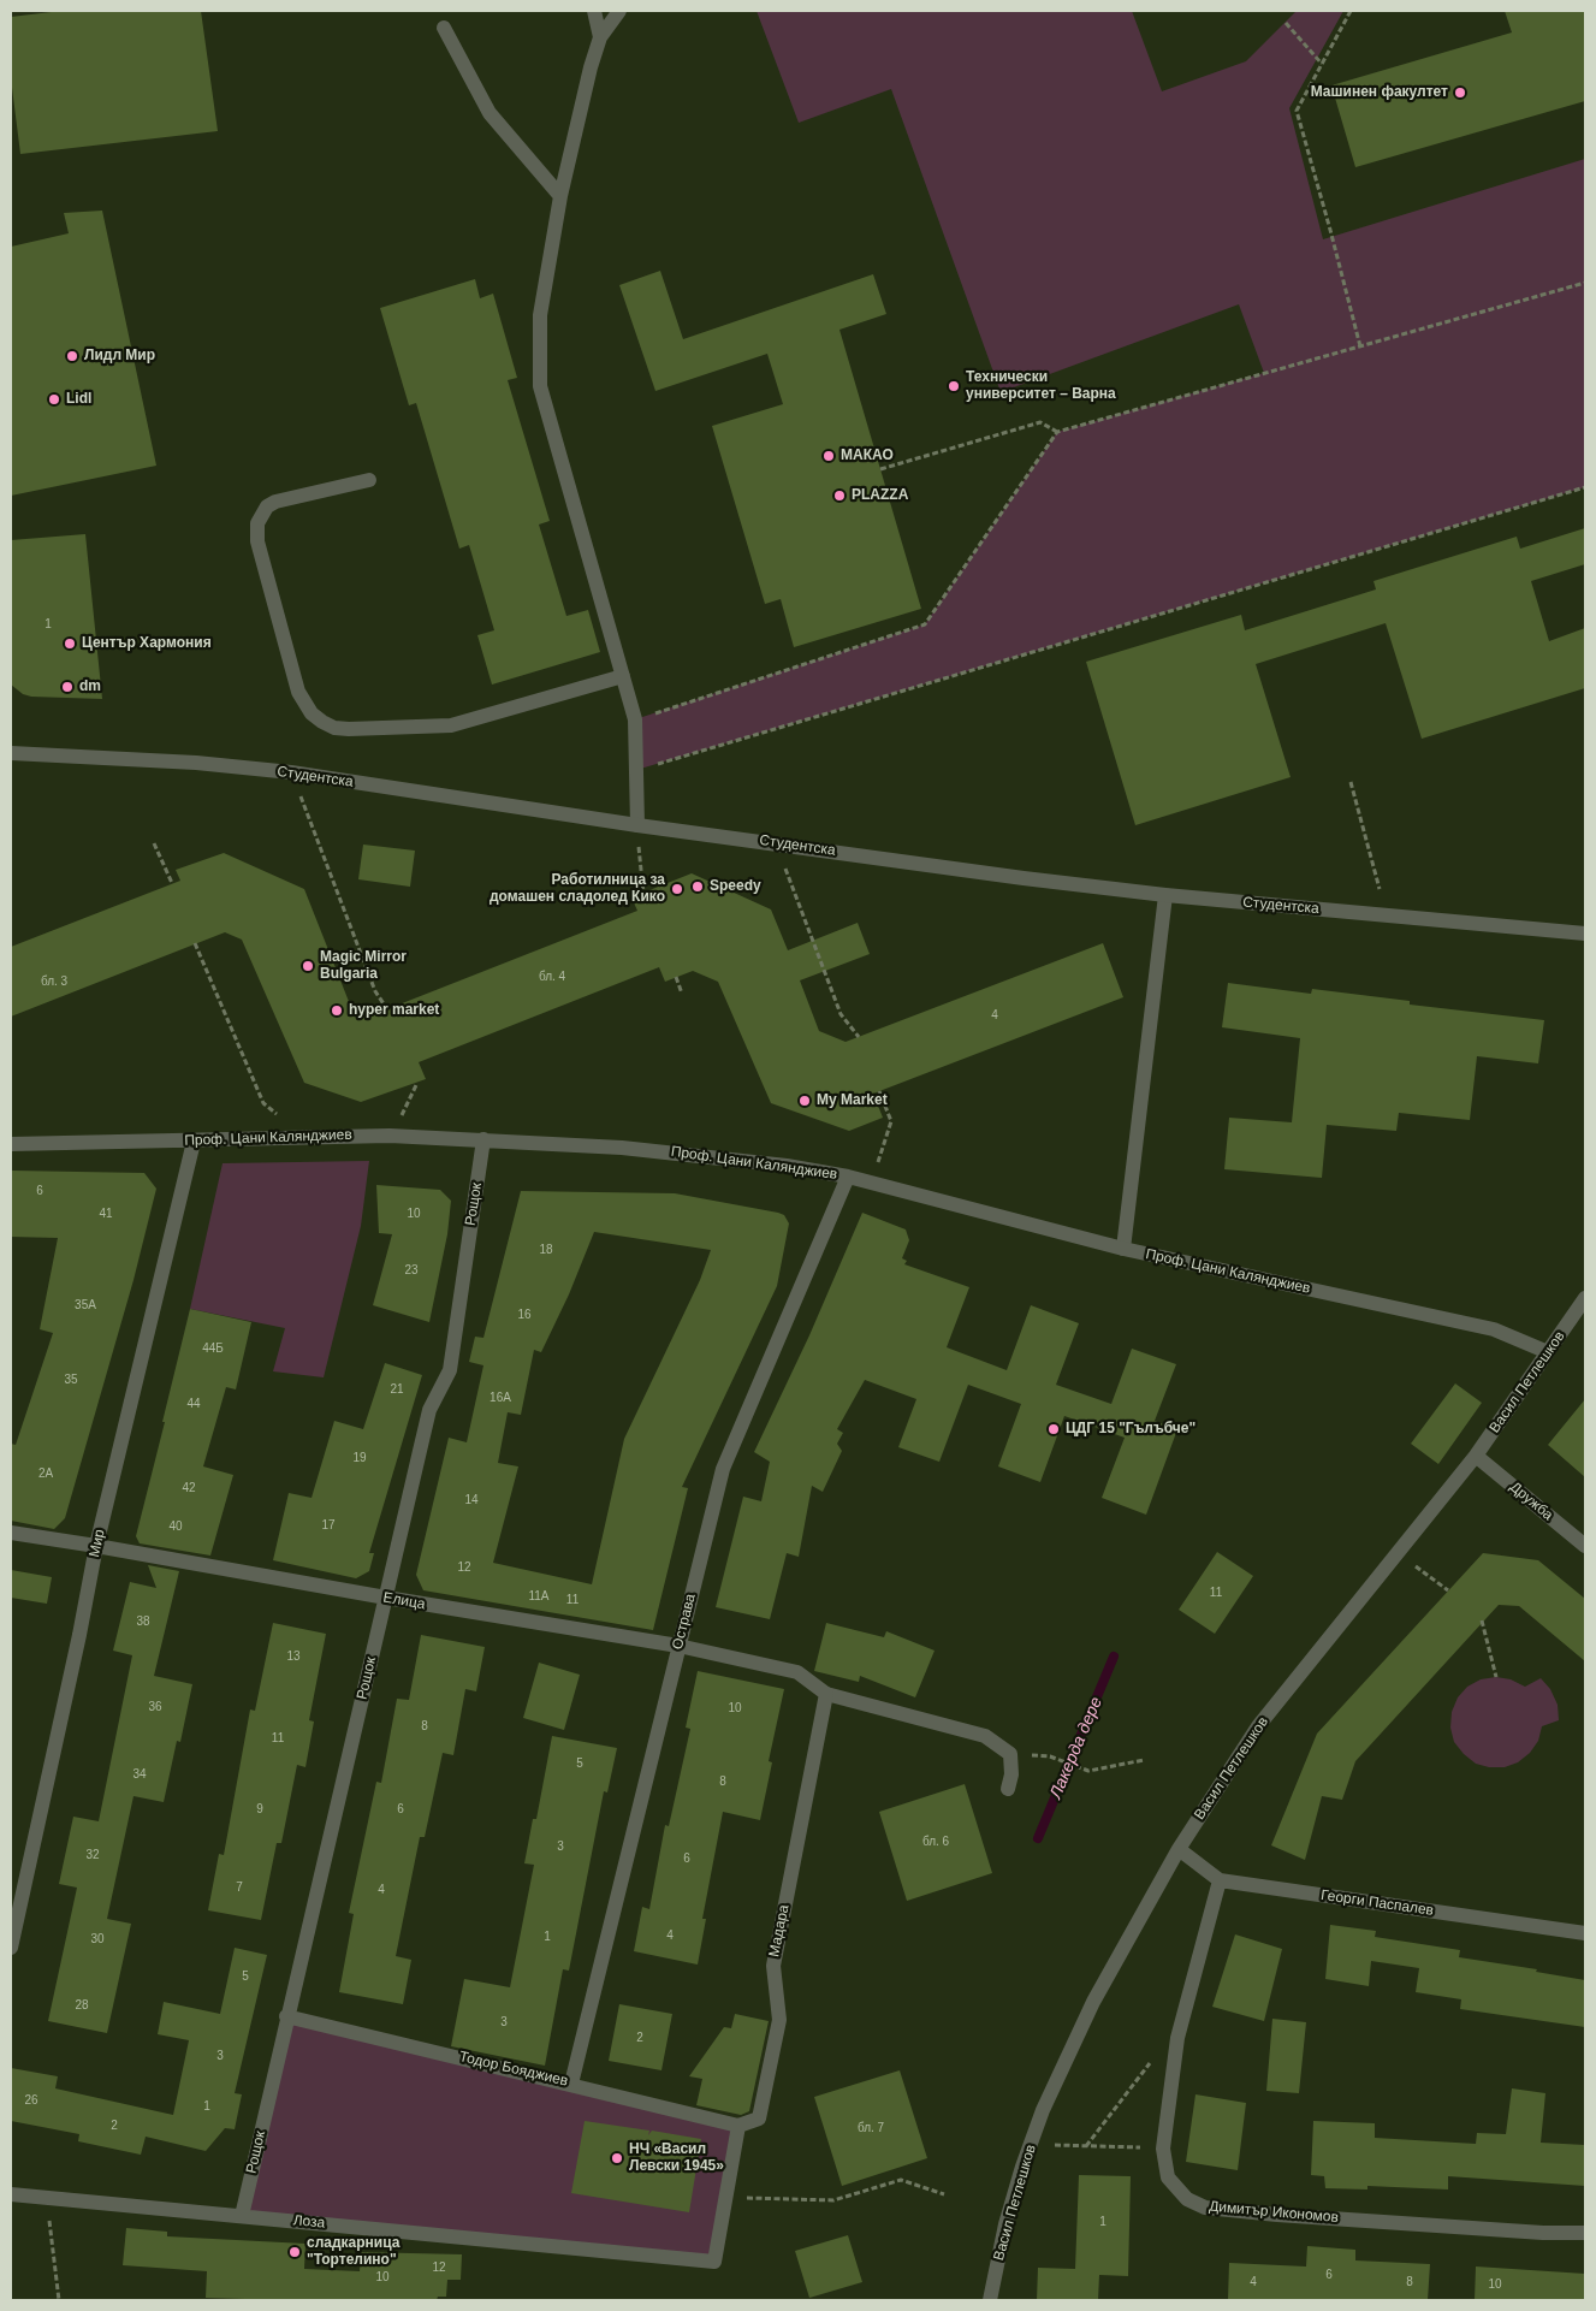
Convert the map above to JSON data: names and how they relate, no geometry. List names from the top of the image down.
{
  "streets": {
    "street": [
      "Студентска",
      "Проф. Цани Калянджиев",
      "Рощок",
      "Васил Петлешков",
      "Дружба",
      "Мир",
      "Елица",
      "Острава",
      "Георги Паспалев",
      "Мадара",
      "Тодор Бояджиев",
      "Димитър Икономов",
      "Лоза"
    ]
  },
  "crossings": [
    ["Проф. Цани Калянджиев", "Рощок"],
    ["Проф. Цани Калянджиев", "Васил Петлешков"],
    ["Проф. Цани Калянджиев", "Мир"],
    ["Проф. Цани Калянджиев", "Острава"],
    ["Рощок", "Елица"],
    ["Рощок", "Тодор Бояджиев"],
    ["Рощок", "Лоза"],
    ["Васил Петлешков", "Дружба"],
    ["Васил Петлешков", "Георги Паспалев"],
    ["Мир", "Елица"],
    ["Елица", "Острава"],
    ["Елица", "Мадара"],
    ["Острава", "Тодор Бояджиев"],
    ["Георги Паспалев", "Димитър Икономов"],
    ["Мадара", "Тодор Бояджиев"]
  ],
  "water": ["Лакерда дере"],
  "places": [
    "Машинен факултет",
    "Лидл Мир",
    "Технически университет – Варна",
    "Lidl",
    "МАКАО",
    "PLAZZA",
    "Център Хармония",
    "dm",
    "Speedy",
    "Работилница за домашен сладолед Кико",
    "Magic Mirror Bulgaria",
    "hyper market",
    "My Market",
    "ЦДГ 15 \"Гълъбче\"",
    "НЧ «Васил Левски 1945»",
    "сладкарница \"Тортелино\""
  ],
  "house_numbers": [
    "1",
    "бл. 4",
    "бл. 3",
    "4",
    "6",
    "41",
    "10",
    "18",
    "23",
    "35A",
    "16",
    "44Б",
    "35",
    "21",
    "16А",
    "44",
    "19",
    "2А",
    "42",
    "14",
    "17",
    "40",
    "12",
    "11",
    "11А",
    "11",
    "38",
    "13",
    "36",
    "10",
    "8",
    "11",
    "5",
    "34",
    "8",
    "9",
    "6",
    "бл. 6",
    "3",
    "32",
    "6",
    "7",
    "4",
    "4",
    "1",
    "30",
    "5",
    "28",
    "3",
    "2",
    "3",
    "26",
    "1",
    "2",
    "бл. 7",
    "1",
    "12",
    "6",
    "10",
    "4",
    "8",
    "10"
  ]
}
